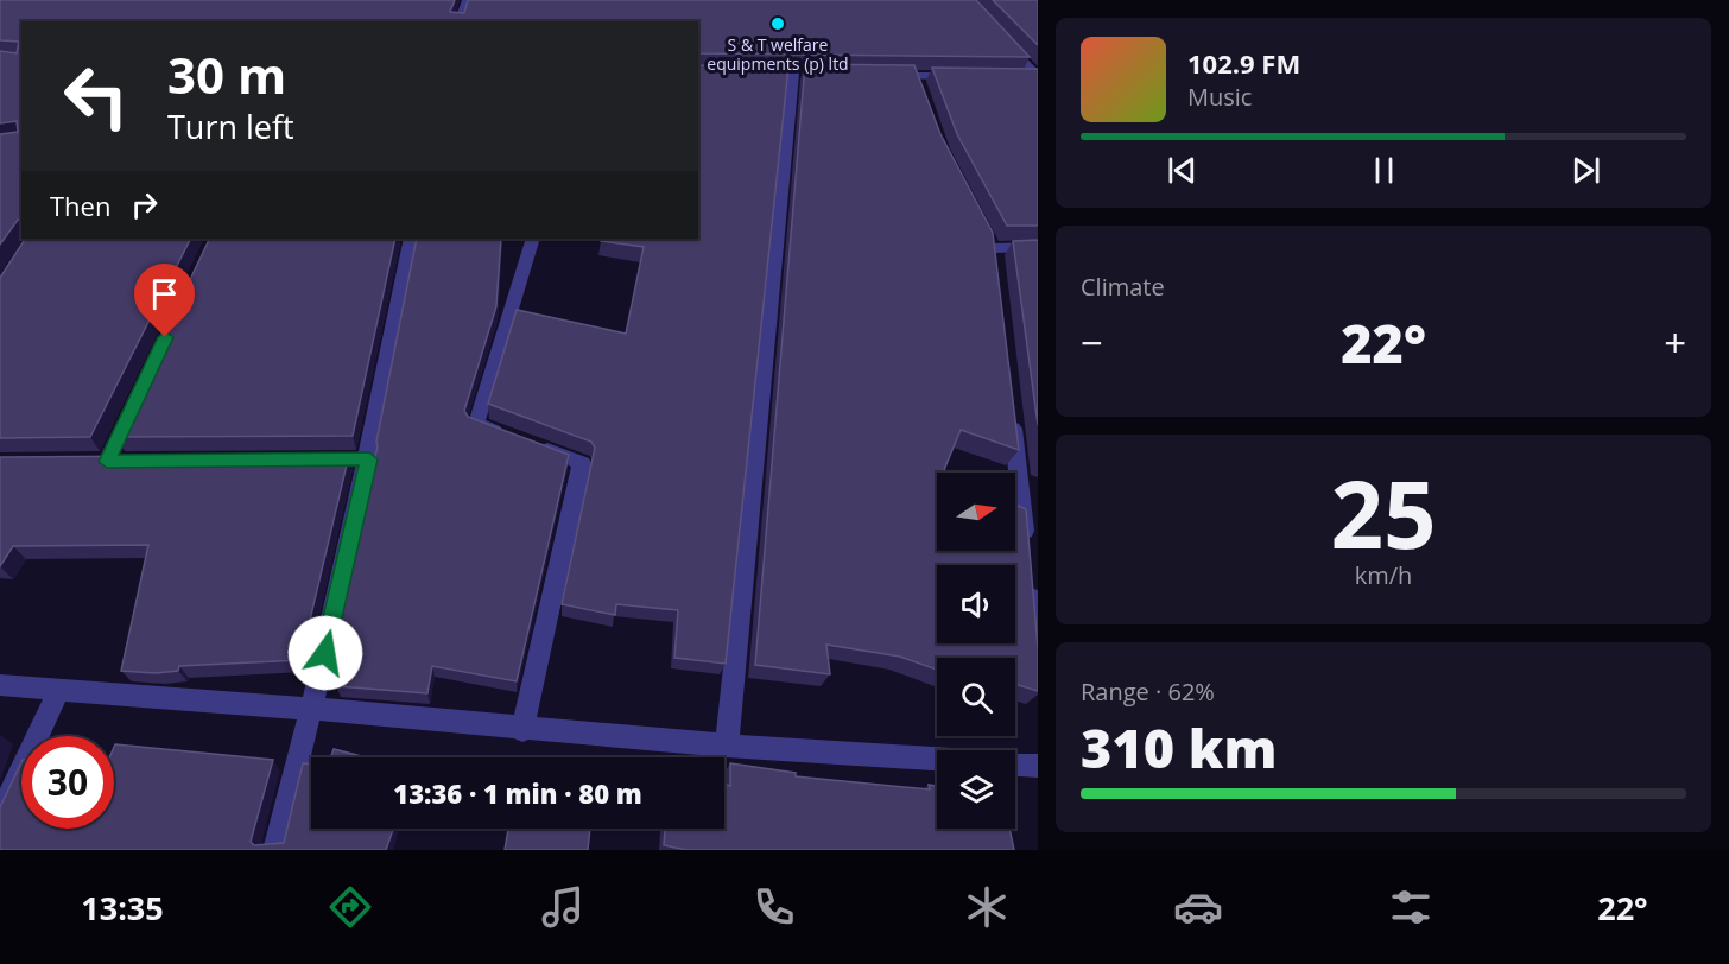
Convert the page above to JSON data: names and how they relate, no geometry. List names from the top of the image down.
{
  "places": ["S & T welfare equipments (p) ltd"],
  "north": "right",
  "page": {
    "turn": ["30 m", "Turn left"],
    "song": ["102.9 FM", "Music"],
    "then": "Then",
    "tile": [
      "Climate",
      ["25", "km/h"],
      ["Range · 62%", "310 km"]
    ],
    "heat": ["−", "22°", "+"],
    "limit": "30",
    "trip": "13:36 · 1 min · 80 m",
    "tabs": ["13:35", "22°"]
  }
}
